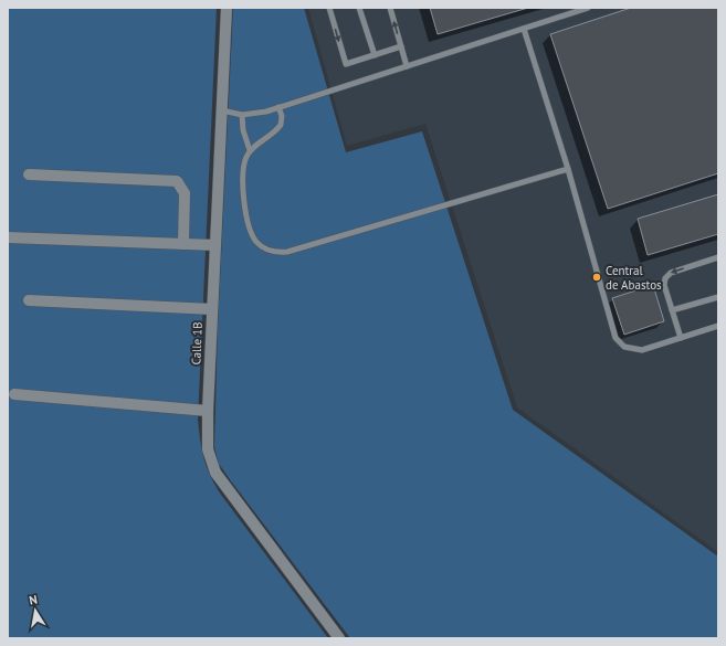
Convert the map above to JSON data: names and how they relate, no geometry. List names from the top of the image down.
{
  "streets": {
    "street": ["Calle 1B"]
  },
  "places": ["Central de Abastos"],
  "north": "top"
}
